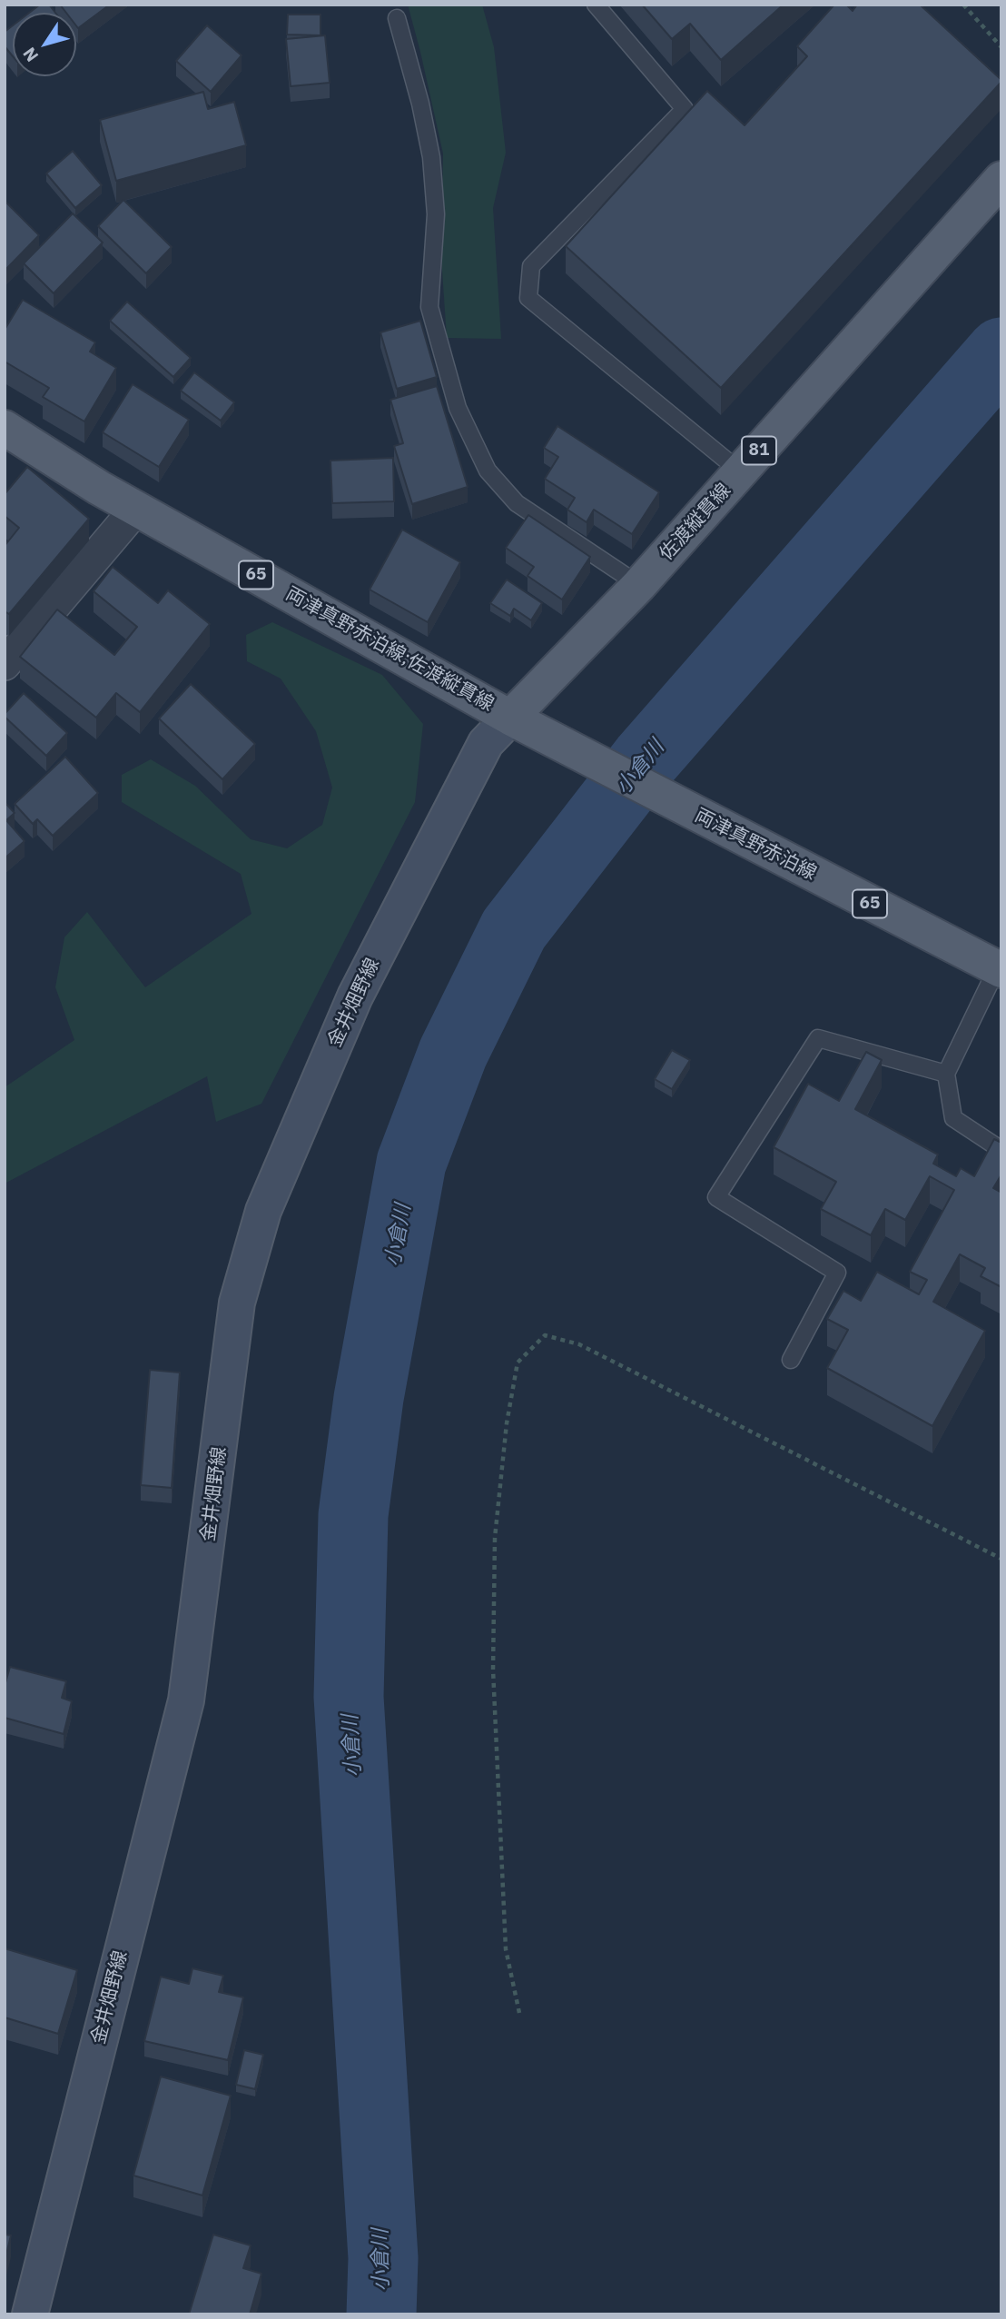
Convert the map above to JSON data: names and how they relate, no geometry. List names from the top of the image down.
{
  "streets": {
    "main road": [
      "81",
      "佐渡縦貫線",
      "65",
      "両津真野赤泊線;佐渡縦貫線",
      "両津真野赤泊線",
      "金井畑野線"
    ]
  },
  "crossings": [
    ["佐渡縦貫線", "両津真野赤泊線;佐渡縦貫線"],
    ["佐渡縦貫線", "両津真野赤泊線"],
    ["佐渡縦貫線", "金井畑野線"],
    ["両津真野赤泊線;佐渡縦貫線", "両津真野赤泊線"],
    ["両津真野赤泊線;佐渡縦貫線", "金井畑野線"],
    ["両津真野赤泊線", "金井畑野線"]
  ],
  "water": ["小倉川"],
  "north": "bottom left"
}
